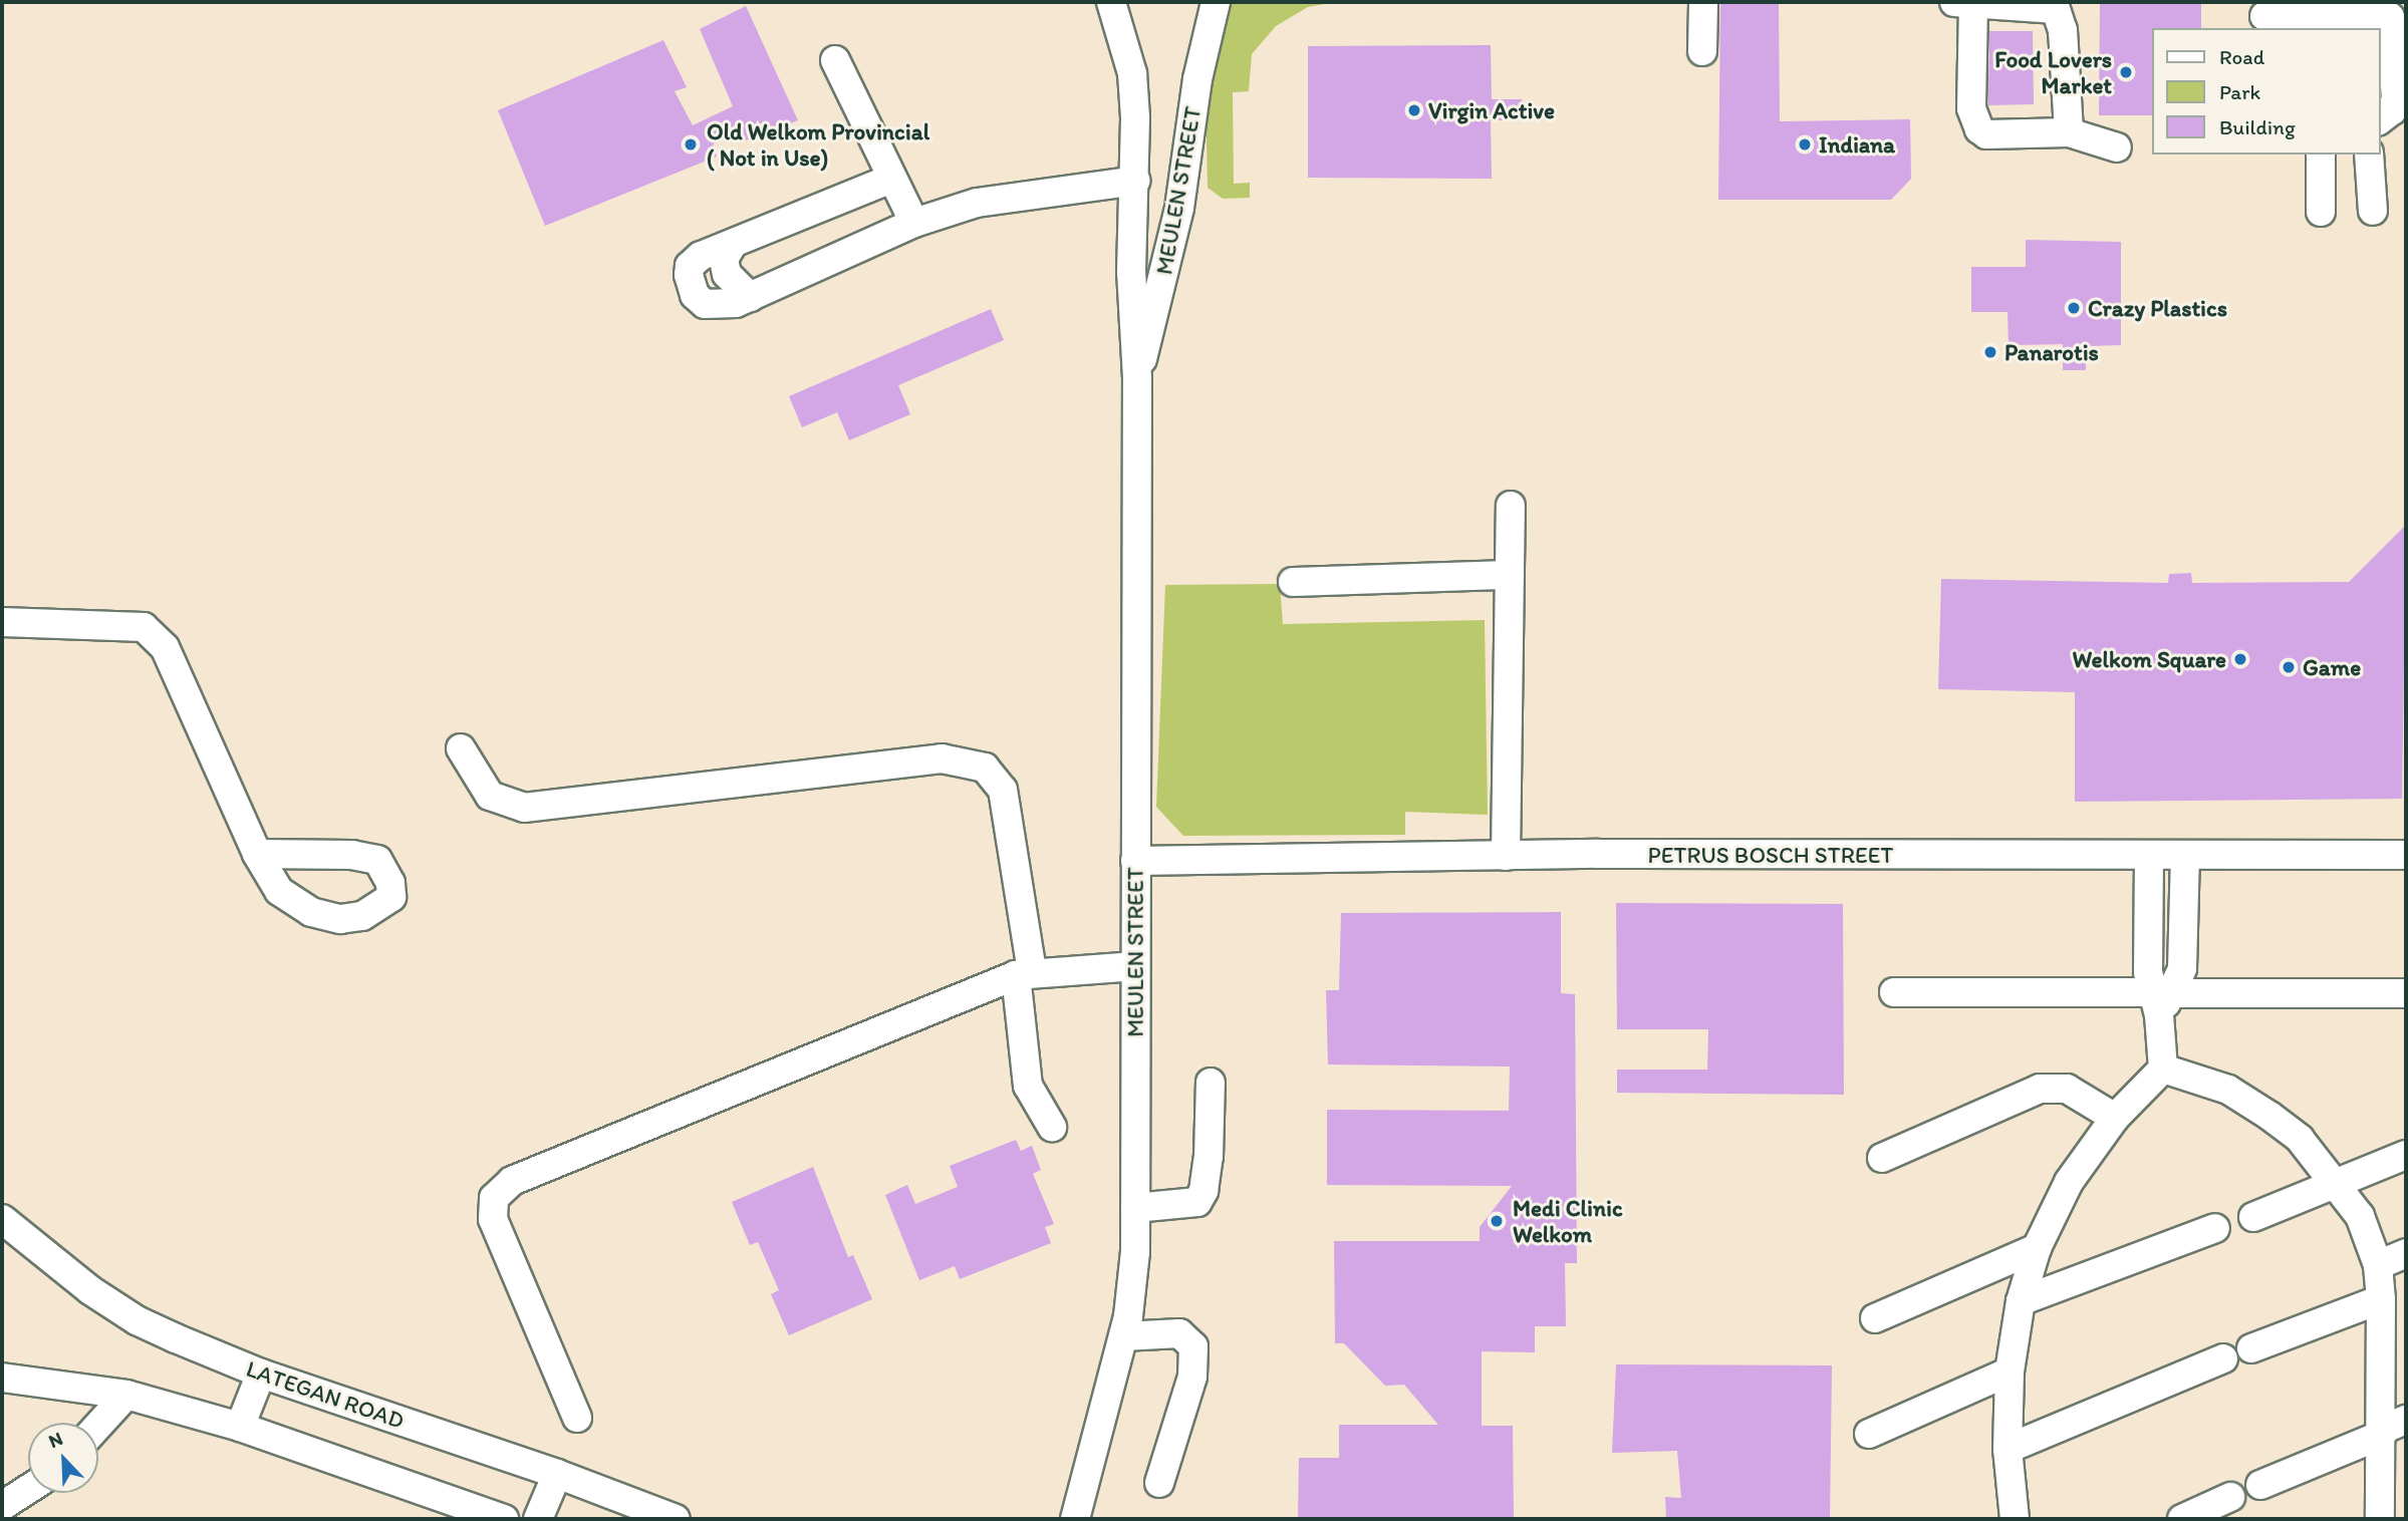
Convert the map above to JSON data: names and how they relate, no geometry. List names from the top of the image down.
{
  "streets": {
    "street": ["MEULEN STREET", "PETRUS BOSCH STREET", "LATEGAN ROAD"]
  },
  "crossings": [
    ["MEULEN STREET", "PETRUS BOSCH STREET"]
  ],
  "places": [
    "Food Lovers Market",
    "Virgin Active",
    "Old Welkom Provincial ( Not in Use)",
    "Indiana",
    "Crazy Plastics",
    "Panarotis",
    "Welkom Square",
    "Game",
    "Medi Clinic Welkom"
  ],
  "legend": ["Road", "Park", "Building"],
  "north": "top left"
}
